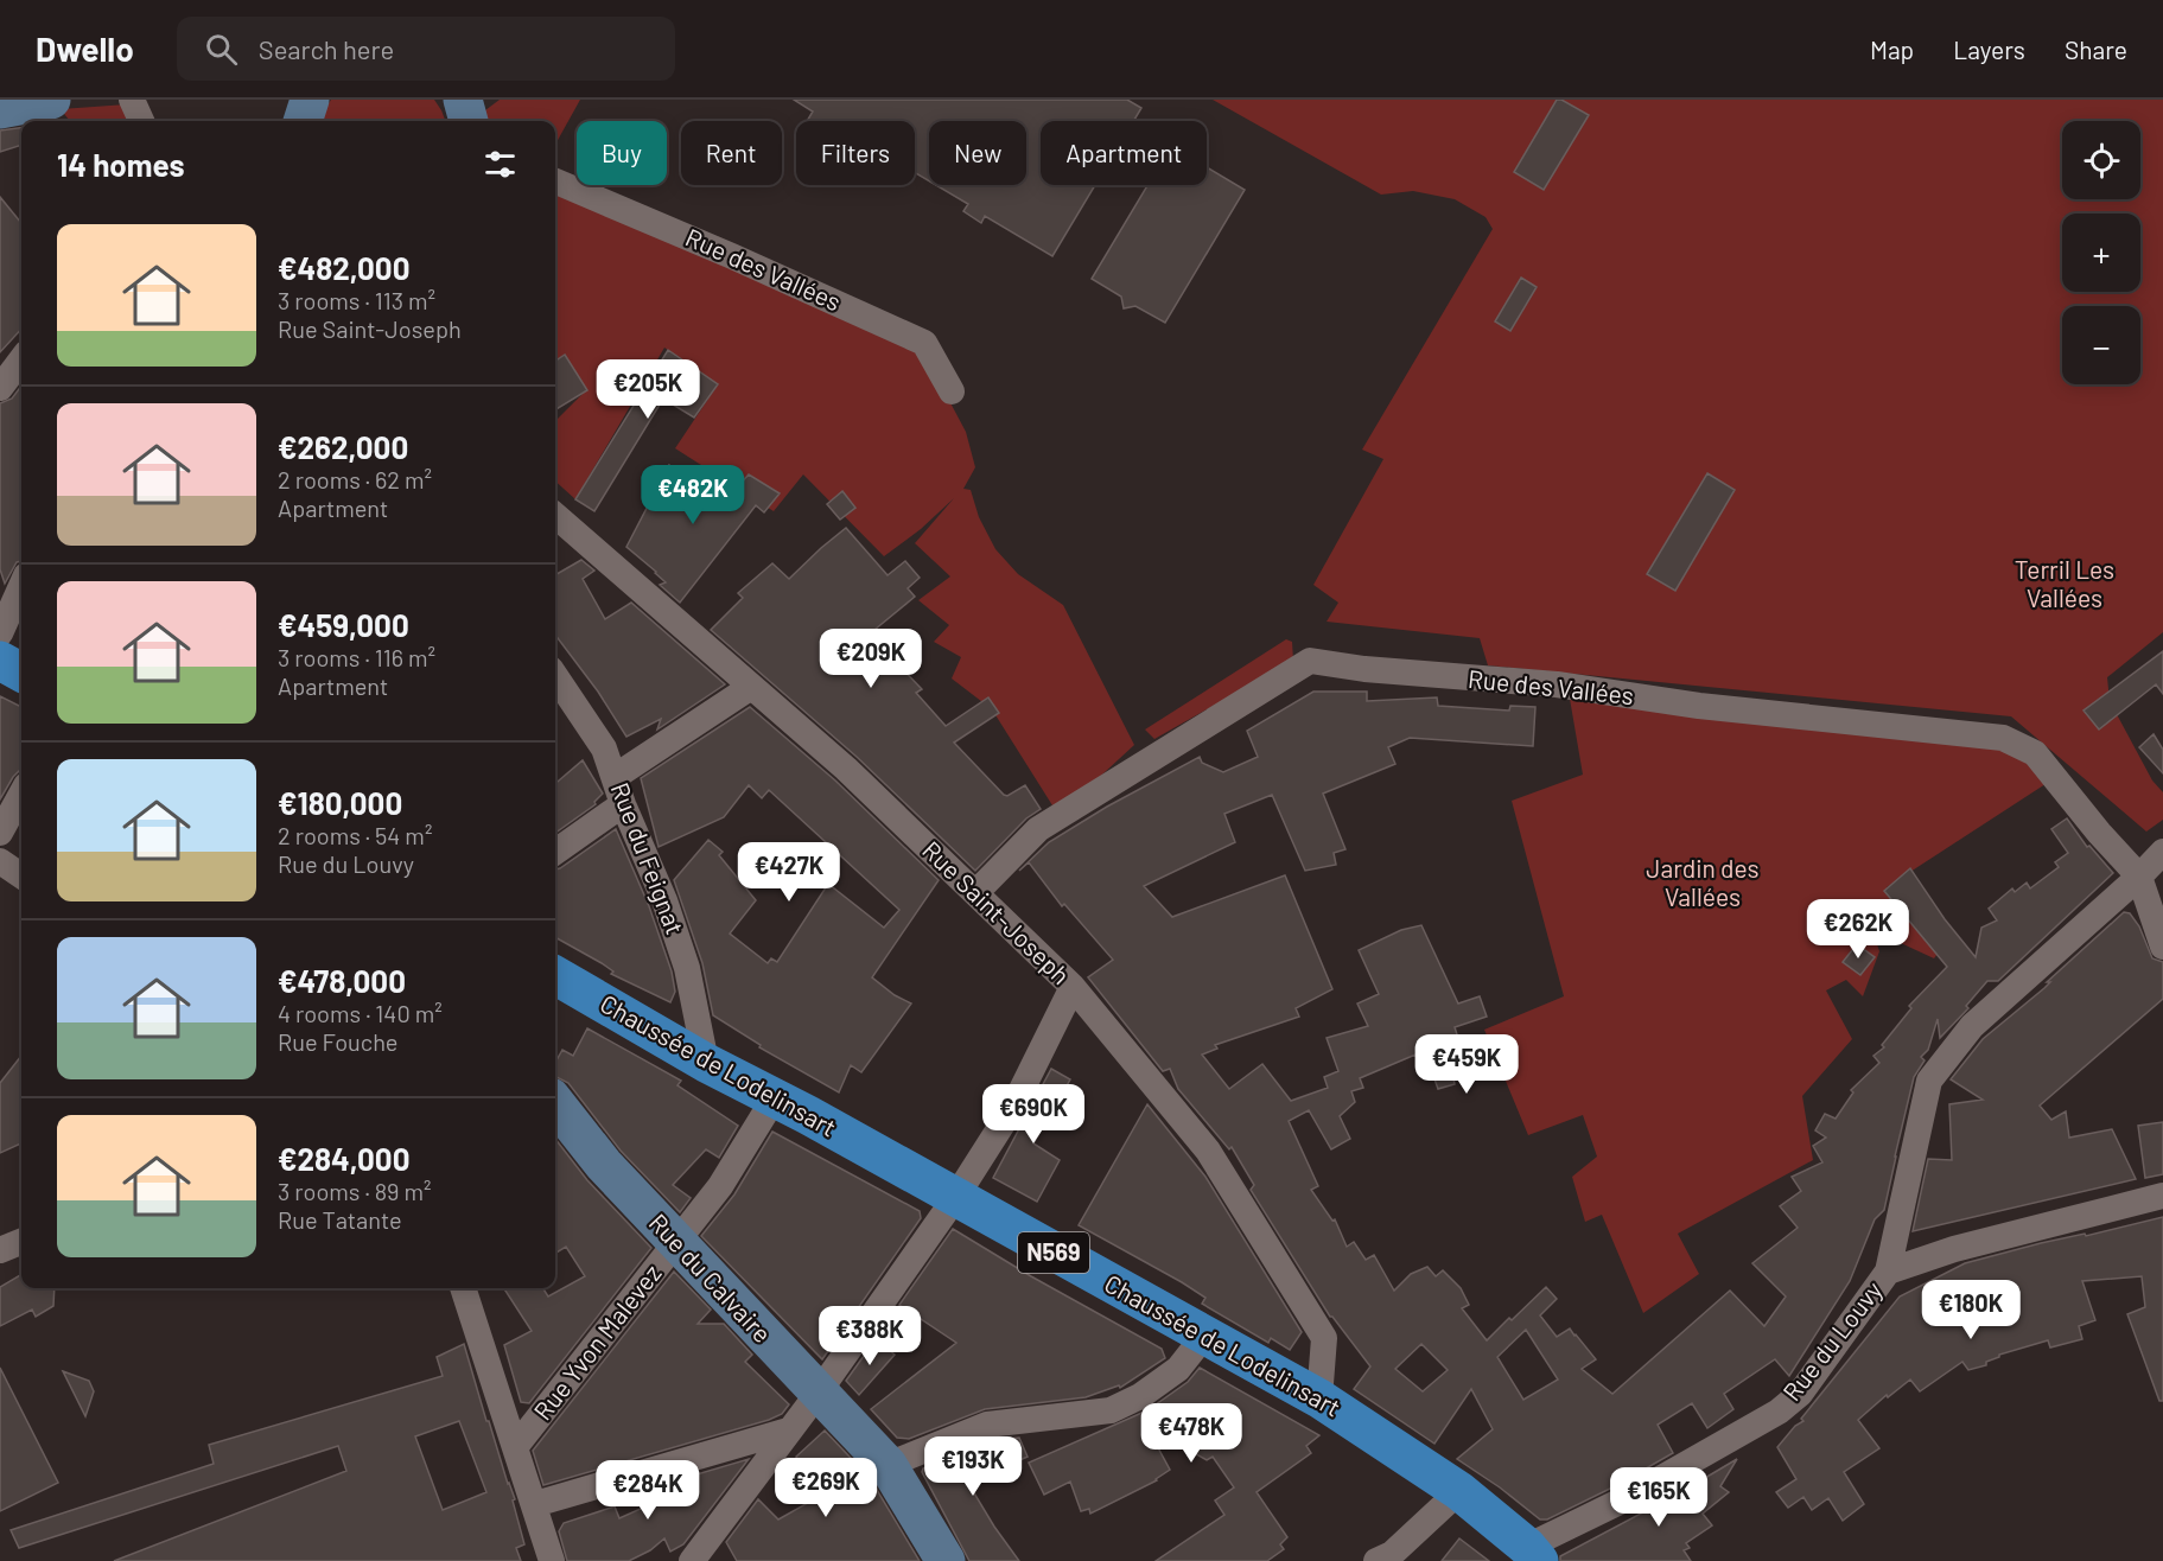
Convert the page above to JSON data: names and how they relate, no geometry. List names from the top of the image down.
{
  "streets": {
    "main road": ["Chaussée de Lodelinsart", "N569", "Rue du Calvaire"],
    "street": [
      "Rue des Vallées",
      "Rue du Feignat",
      "Rue Saint-Joseph",
      "Rue du Louvy",
      "Rue Yvon Malevez"
    ]
  },
  "crossings": [
    ["Rue des Vallées", "Rue Saint-Joseph"],
    ["Rue du Feignat", "Chaussée de Lodelinsart"],
    ["Rue Saint-Joseph", "Chaussée de Lodelinsart"],
    ["Chaussée de Lodelinsart", "Rue du Louvy"],
    ["Chaussée de Lodelinsart", "Rue Yvon Malevez"],
    ["Rue du Calvaire", "Rue Yvon Malevez"]
  ],
  "parks": ["Terril Les Vallées", "Jardin des Vallées"],
  "page": {
    "header": "Dwello",
    "search": "Search here",
    "nav": ["Map", "Layers", "Share"],
    "map_buttons": ["+", "−"],
    "chip": [
      "Buy",
      "Rent",
      "Filters",
      "New",
      "Apartment"
    ],
    "heading": "14 homes",
    "list": [
      {
        "name": "€482,000",
        "note": "3 rooms · 113 m² · Rue Saint-Joseph"
      },
      {
        "name": "€262,000",
        "note": "2 rooms · 62 m² · Apartment"
      },
      {
        "name": "€459,000",
        "note": "3 rooms · 116 m² · Apartment"
      },
      {
        "name": "€180,000",
        "note": "2 rooms · 54 m² · Rue du Louvy"
      },
      {
        "name": "€478,000",
        "note": "4 rooms · 140 m² · Rue Fouche"
      },
      {
        "name": "€284,000",
        "note": "3 rooms · 89 m² · Rue Tatante"
      }
    ],
    "price": [
      "€205K",
      "€482K",
      "€209K",
      "€427K",
      "€262K",
      "€459K",
      "€690K",
      "€180K",
      "€388K",
      "€478K",
      "€193K",
      "€269K",
      "€284K",
      "€165K"
    ]
  }
}
